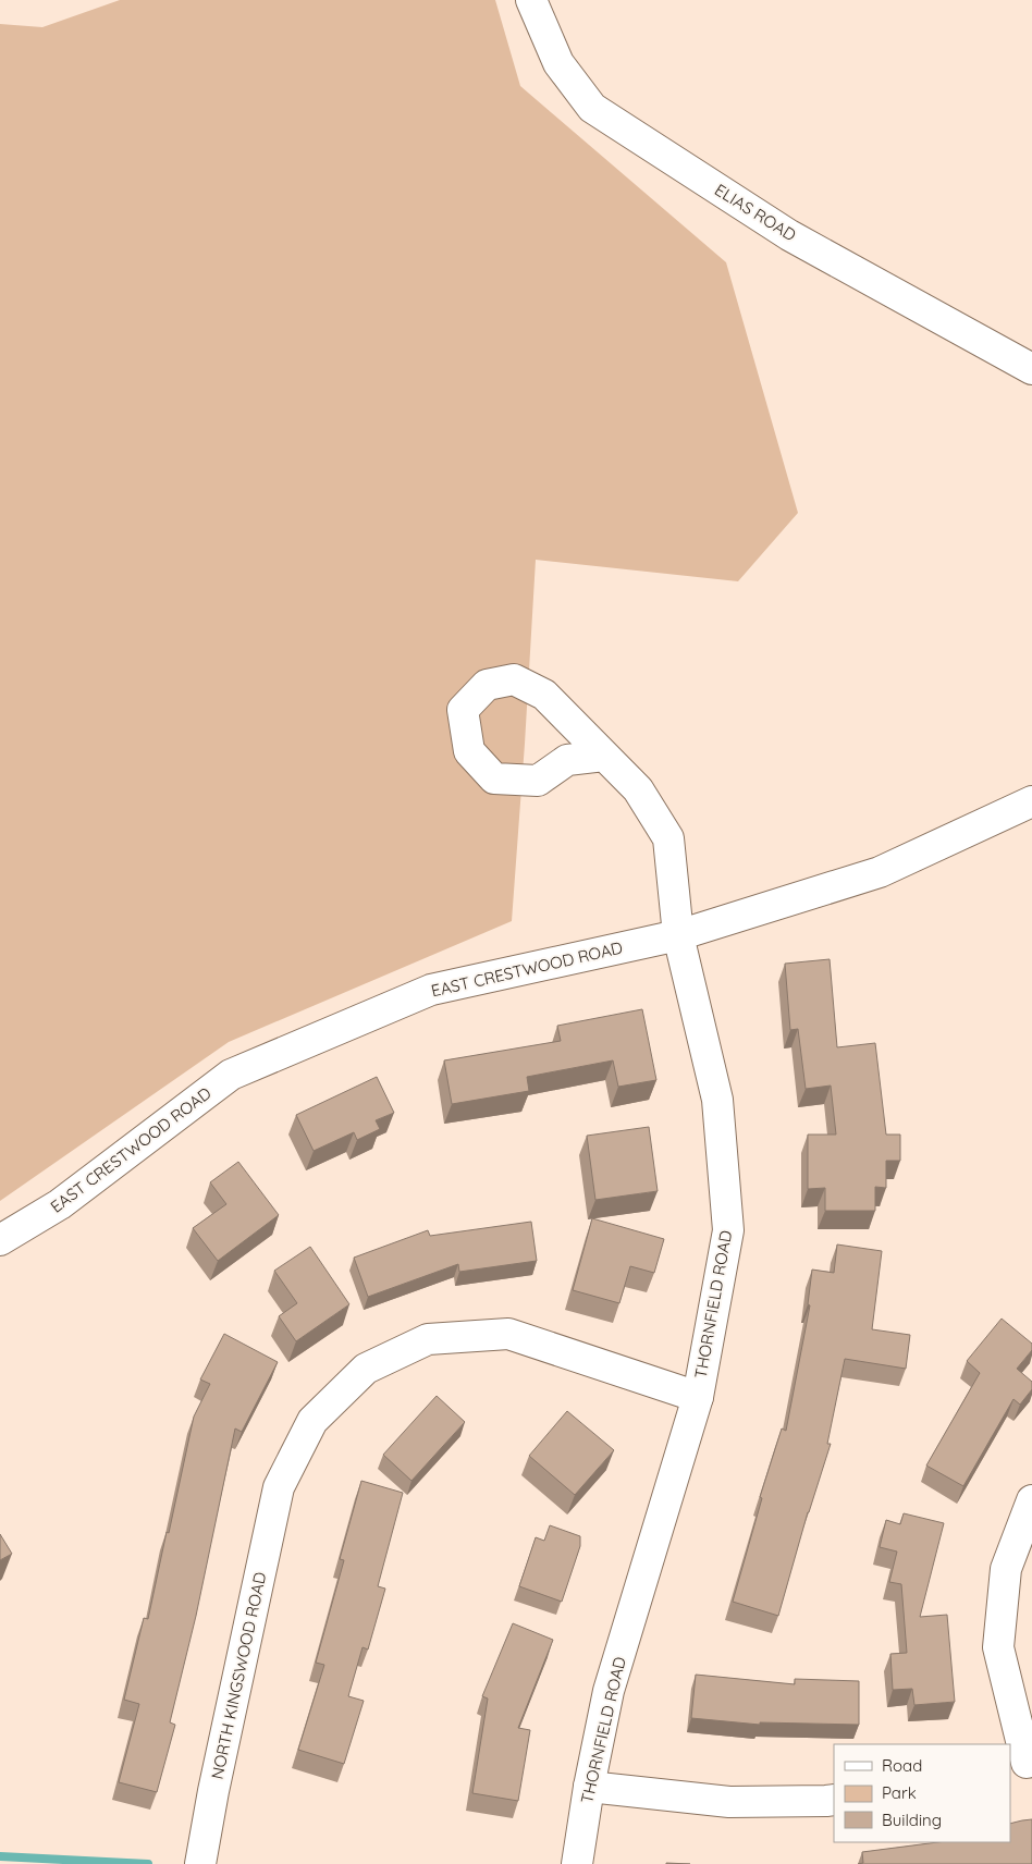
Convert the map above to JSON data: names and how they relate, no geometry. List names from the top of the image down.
{
  "streets": {
    "street": [
      "ELIAS ROAD",
      "EAST CRESTWOOD ROAD",
      "THORNFIELD ROAD",
      "NORTH KINGSWOOD ROAD"
    ]
  },
  "crossings": [
    ["EAST CRESTWOOD ROAD", "THORNFIELD ROAD"],
    ["THORNFIELD ROAD", "NORTH KINGSWOOD ROAD"]
  ],
  "legend": ["Road", "Park", "Building"]
}
